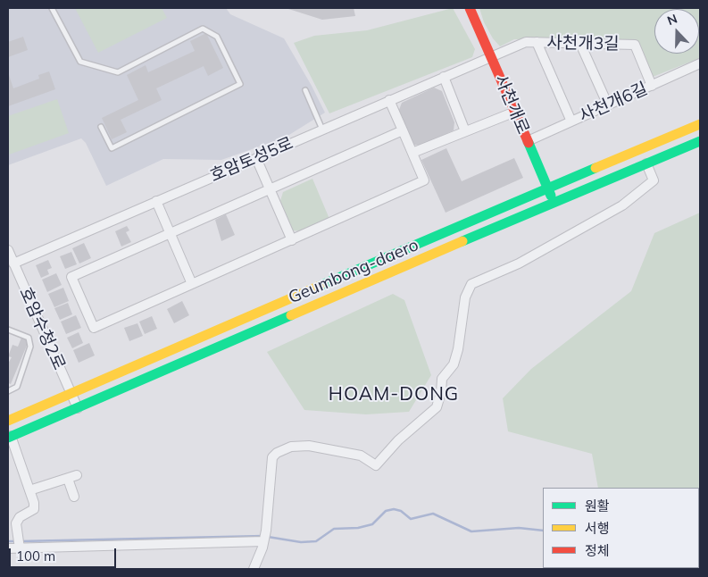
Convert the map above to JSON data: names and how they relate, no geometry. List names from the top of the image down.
{
  "streets": {
    "street": [
      "사천개3길",
      "사천개6길",
      "사천개로",
      "호암토성5로",
      "Geumbong-daero",
      "호암수청2로"
    ]
  },
  "crossings": [
    ["사천개3길", "사천개6길"],
    ["사천개3길", "사천개로"],
    ["사천개3길", "호암토성5로"],
    ["사천개6길", "사천개로"],
    ["사천개로", "호암토성5로"],
    ["사천개로", "Geumbong-daero"],
    ["호암토성5로", "호암수청2로"],
    ["Geumbong-daero", "호암수청2로"]
  ],
  "districts": ["HOAM-DONG"],
  "legend": ["원활", "서행", "정체"],
  "scale_bar": "100 m",
  "north": "top"
}
